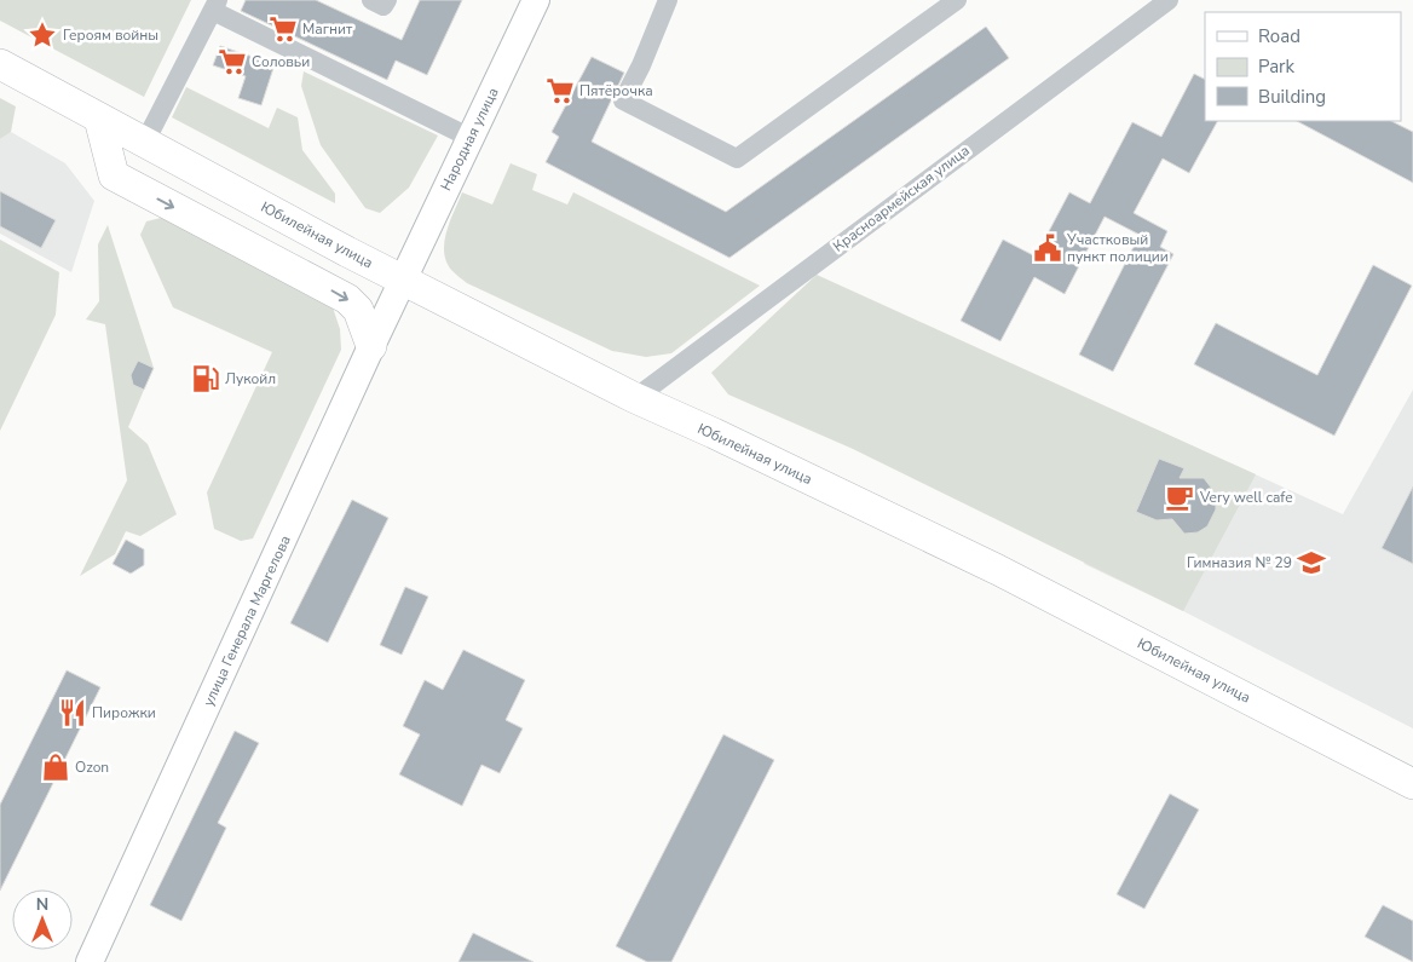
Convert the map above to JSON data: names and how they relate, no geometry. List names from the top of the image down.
{
  "streets": {
    "main road": ["Народная улица", "Юбилейная улица", "улица Генерала Маргелова"],
    "street": ["Красноармейская улица"]
  },
  "crossings": [
    ["Народная улица", "Юбилейная улица"],
    ["Народная улица", "улица Генерала Маргелова"],
    ["Красноармейская улица", "Юбилейная улица"],
    ["Юбилейная улица", "улица Генерала Маргелова"]
  ],
  "places": {
    "supermarket": ["Магнит", "Соловьи", "Пятёрочка"],
    "place": ["Героям войны"],
    "public building": ["Участковый пункт полиции"],
    "fuel station": ["Лукойл"],
    "cafe": ["Very well cafe"],
    "school or university": ["Гимназия № 29"],
    "restaurant": ["Пирожки"],
    "shop": ["Ozon"]
  },
  "legend": ["Road", "Park", "Building"],
  "north": "top"
}
